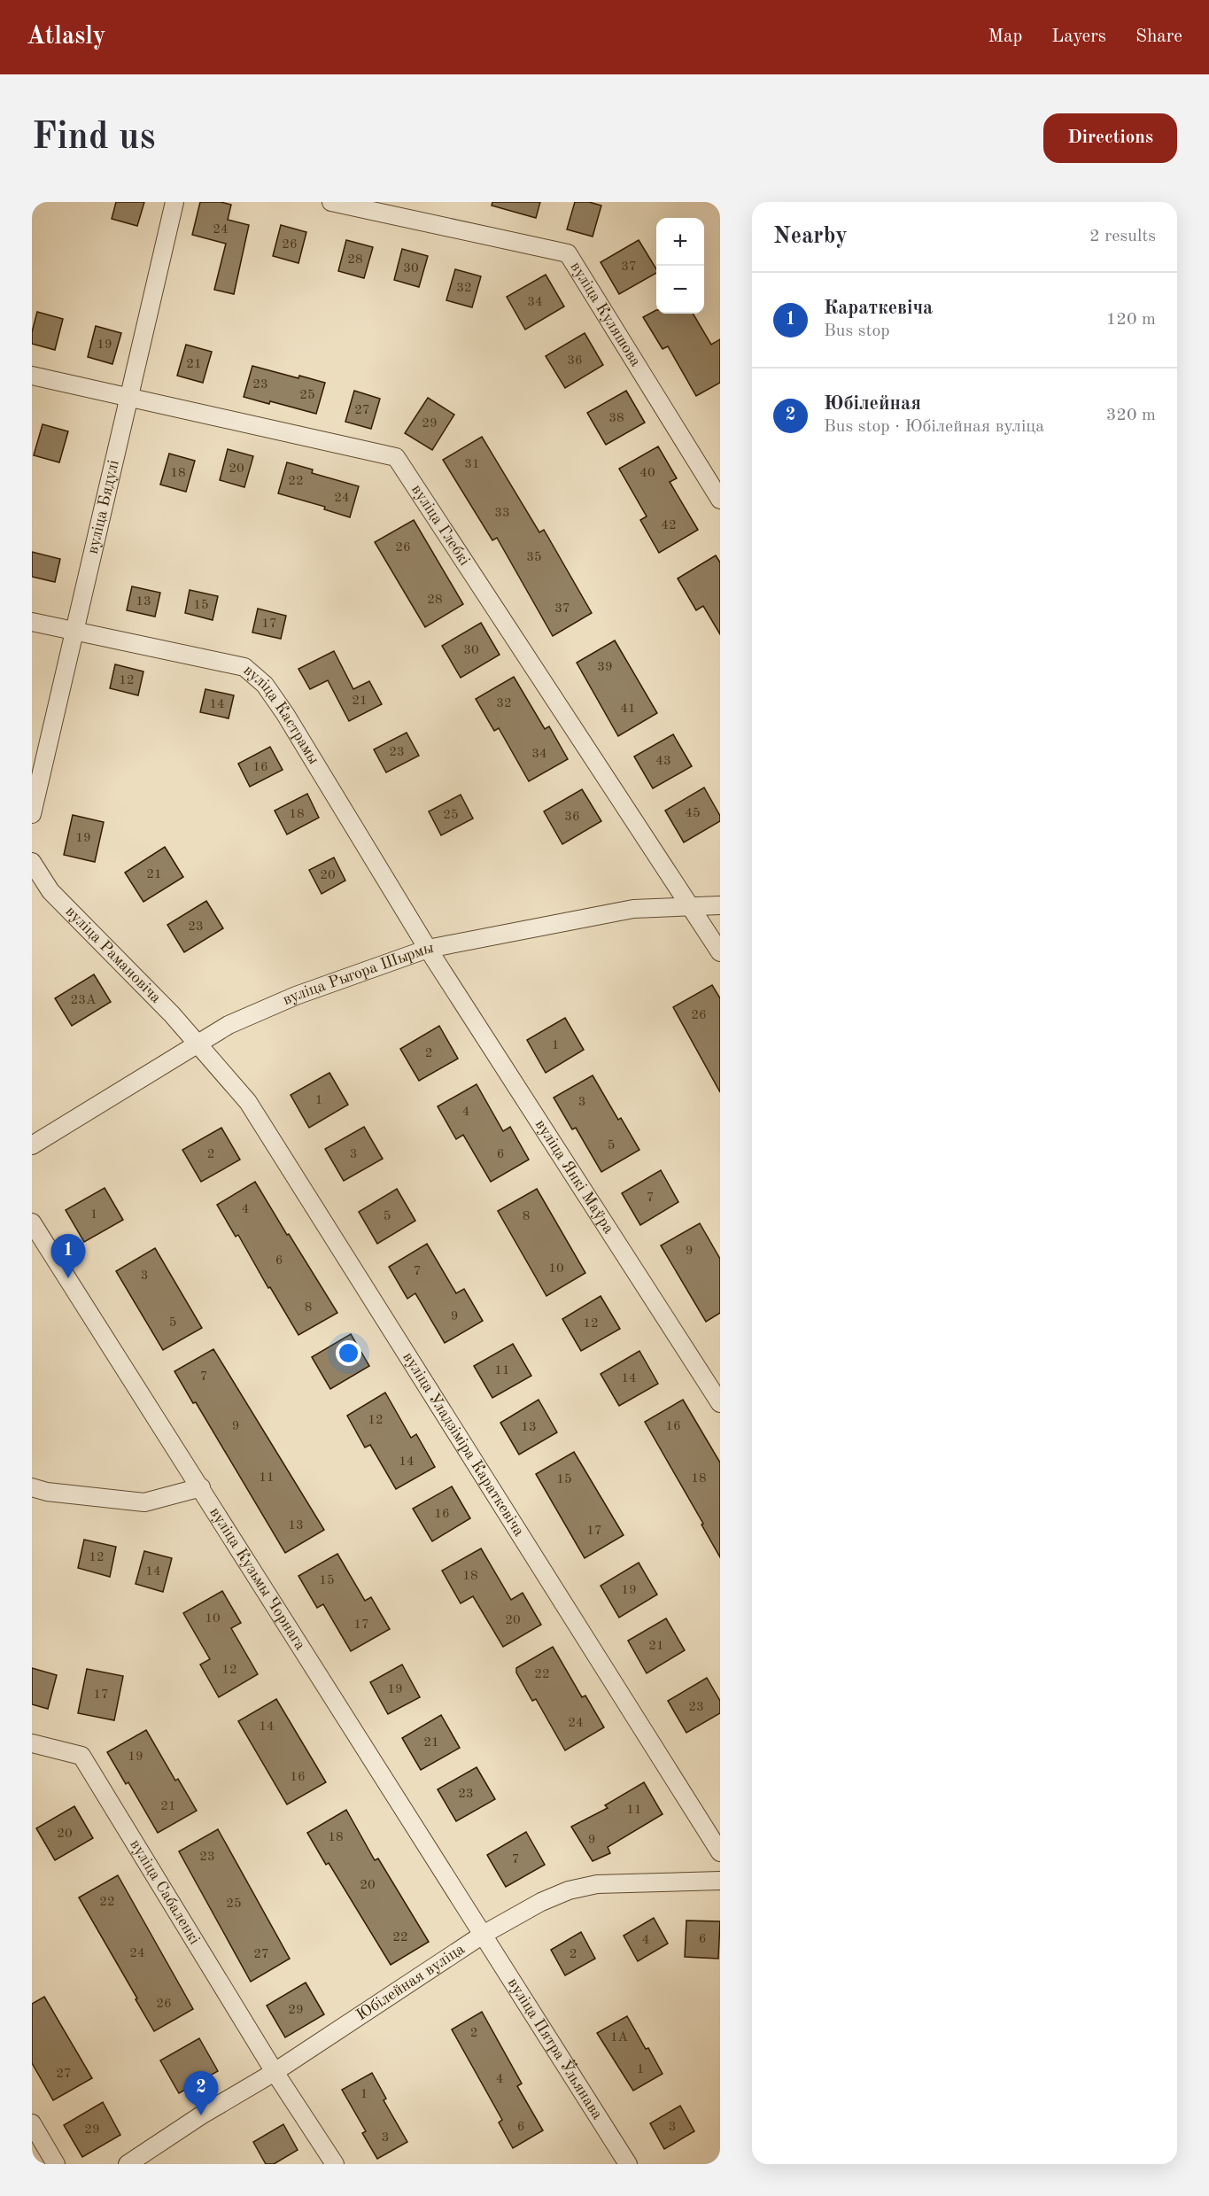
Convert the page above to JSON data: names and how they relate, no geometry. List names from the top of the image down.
{
  "streets": {
    "street": [
      "вуліца Куляшова",
      "вуліца Бядулі",
      "вуліца Глебкі",
      "вуліца Кастрамы",
      "вуліца Рамановіча",
      "вуліца Рыгора Шырмы",
      "вуліца Янкі Маўра",
      "вуліца Уладзіміра Караткевіча",
      "вуліца Кузьмы Чорнага",
      "вуліца Сабаленкі",
      "Юбілейная вуліца",
      "вуліца Пятра Ўльянава"
    ]
  },
  "crossings": [
    ["вуліца Бядулі", "вуліца Глебкі"],
    ["вуліца Бядулі", "вуліца Кастрамы"],
    ["вуліца Глебкі", "вуліца Рыгора Шырмы"],
    ["вуліца Кастрамы", "вуліца Рыгора Шырмы"],
    ["вуліца Кастрамы", "вуліца Янкі Маўра"],
    ["вуліца Рамановіча", "вуліца Рыгора Шырмы"],
    ["вуліца Рамановіча", "вуліца Уладзіміра Караткевіча"],
    ["вуліца Рыгора Шырмы", "вуліца Янкі Маўра"],
    ["вуліца Рыгора Шырмы", "вуліца Уладзіміра Караткевіча"],
    ["вуліца Кузьмы Чорнага", "Юбілейная вуліца"],
    ["вуліца Кузьмы Чорнага", "вуліца Пятра Ўльянава"],
    ["вуліца Сабаленкі", "Юбілейная вуліца"],
    ["Юбілейная вуліца", "вуліца Пятра Ўльянава"]
  ],
  "house_numbers": [
    "24",
    "26",
    "28",
    "37",
    "30",
    "32",
    "34",
    "19",
    "36",
    "21",
    "23",
    "25",
    "27",
    "38",
    "29",
    "31",
    "20",
    "18",
    "40",
    "22",
    "24",
    "33",
    "42",
    "26",
    "35",
    "28",
    "13",
    "15",
    "37",
    "17",
    "30",
    "39",
    "12",
    "21",
    "32",
    "14",
    "41",
    "23",
    "34",
    "43",
    "16",
    "45",
    "18",
    "25",
    "36",
    "19",
    "21",
    "20",
    "23",
    "23А",
    "26",
    "1",
    "2",
    "1",
    "3",
    "4",
    "5",
    "2",
    "3",
    "6",
    "7",
    "4",
    "1",
    "5",
    "8",
    "9",
    "6",
    "10",
    "7",
    "3",
    "8",
    "9",
    "5",
    "12",
    "11",
    "7",
    "14",
    "12",
    "9",
    "16",
    "13",
    "14",
    "11",
    "18",
    "15",
    "16",
    "13",
    "17",
    "12",
    "14",
    "18",
    "15",
    "19",
    "10",
    "20",
    "17",
    "21",
    "12",
    "22",
    "19",
    "17",
    "23",
    "24",
    "14",
    "21",
    "19",
    "16",
    "23",
    "21",
    "11",
    "20",
    "18",
    "9",
    "23",
    "7",
    "20",
    "22",
    "25",
    "22",
    "6",
    "4",
    "24",
    "27",
    "2",
    "26",
    "29",
    "2",
    "1А",
    "1",
    "27",
    "4",
    "1",
    "6",
    "3",
    "29",
    "3"
  ],
  "page": {
    "header": "Atlasly",
    "nav": ["Map", "Layers", "Share"],
    "buttons": "Directions",
    "title": "Find us",
    "heading": ["Nearby", "2 results"],
    "map_buttons": ["+", "−"],
    "list": [
      {
        "mark": "1",
        "name": "Караткевіча",
        "note": "Bus stop",
        "value": "120 m"
      },
      {
        "mark": "2",
        "name": "Юбілейная",
        "note": "Bus stop · Юбілейная вуліца",
        "value": "320 m"
      }
    ],
    "pins": ["1", "2"]
  }
}
